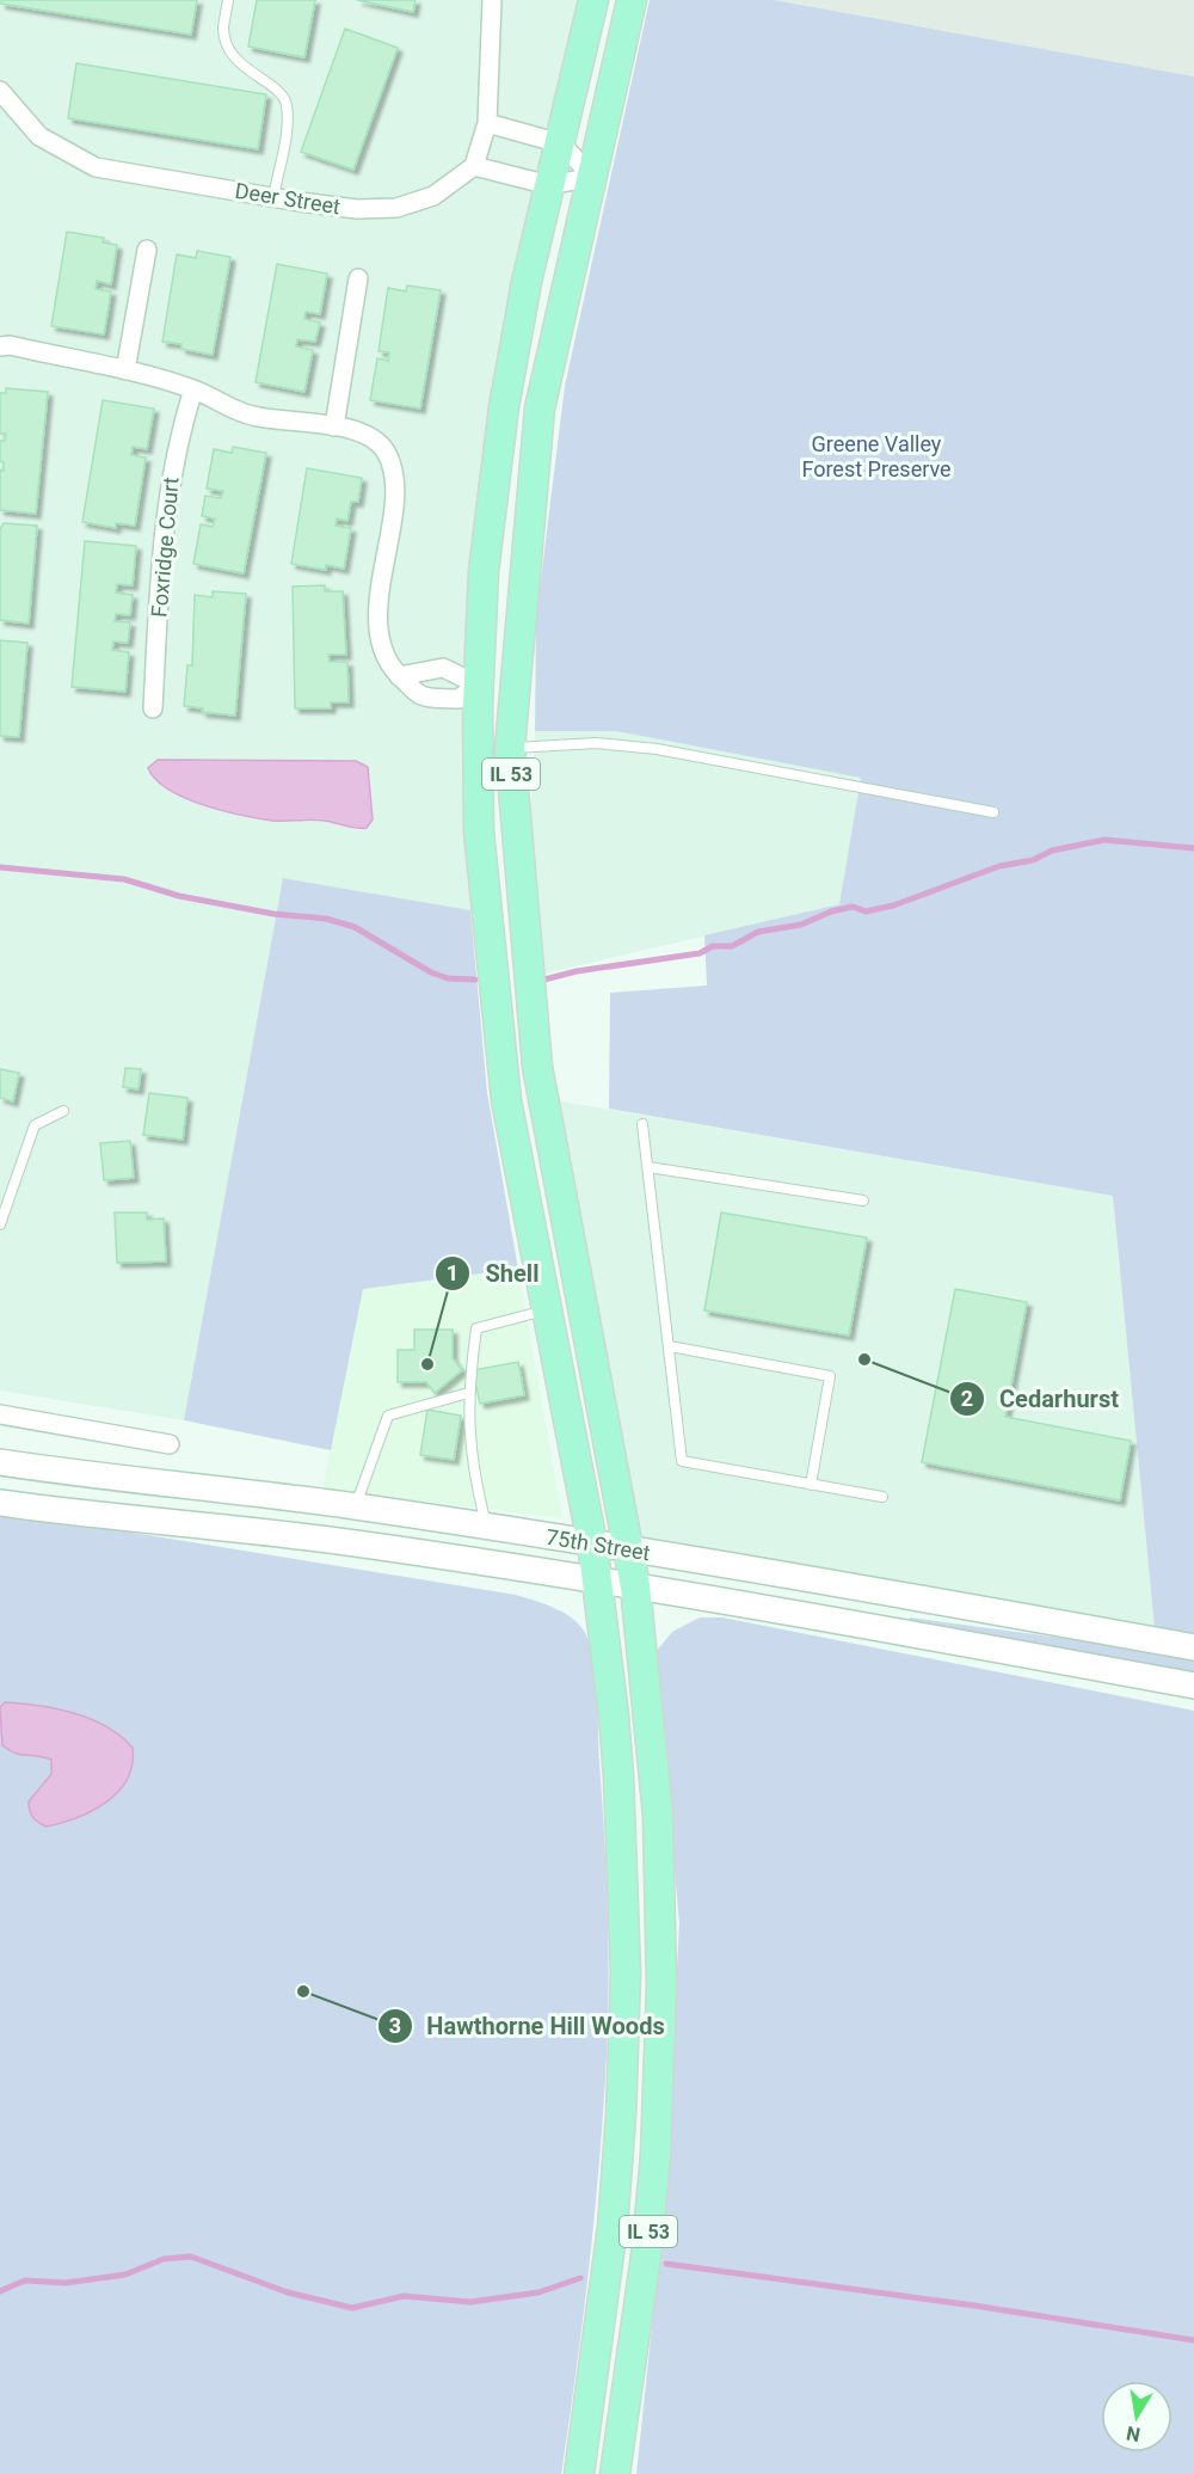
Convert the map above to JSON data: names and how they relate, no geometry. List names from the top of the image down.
{
  "streets": {
    "main road": ["IL 53", "75th Street"],
    "street": ["Deer Street", "Foxridge Court"]
  },
  "crossings": [
    ["IL 53", "75th Street"]
  ],
  "parks": ["Greene Valley Forest Preserve"],
  "places": ["Cedarhurst", "Shell", "Hawthorne Hill Woods"],
  "north": "bottom"
}
